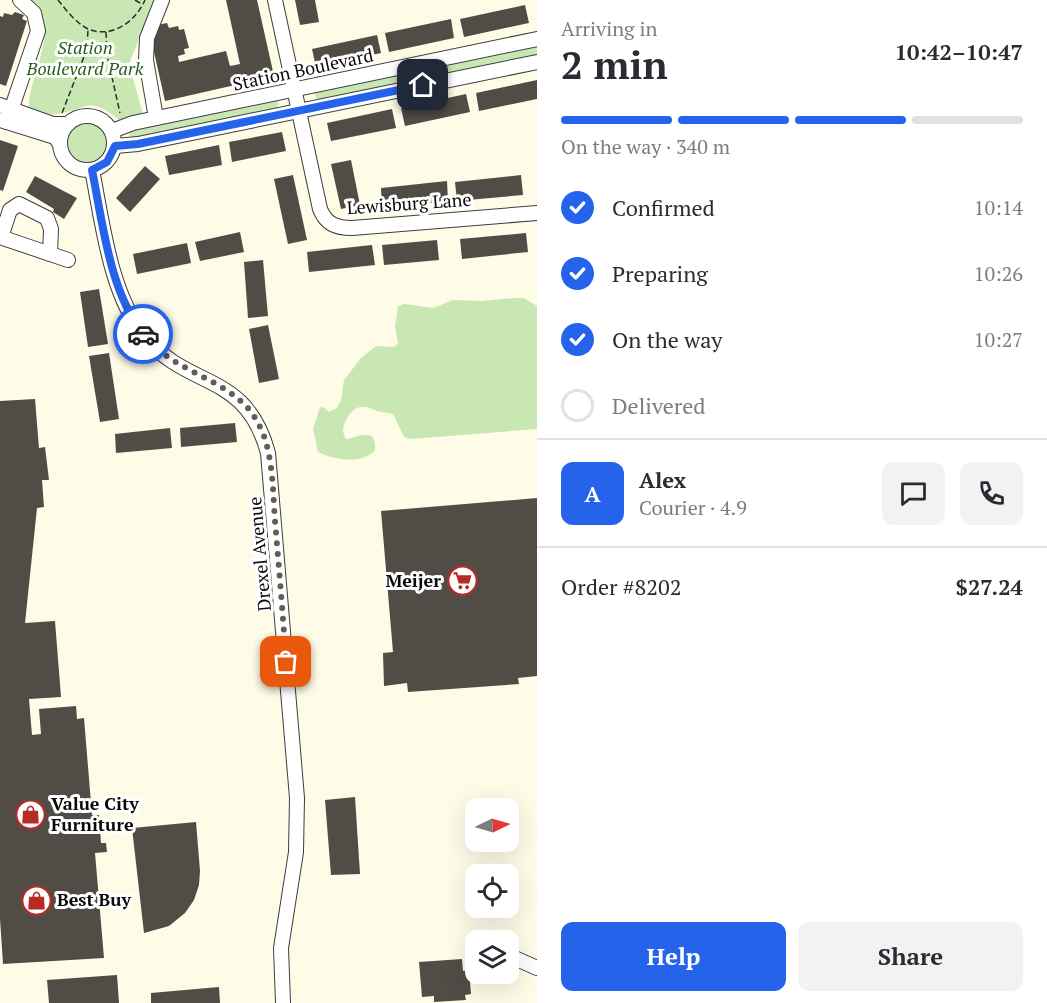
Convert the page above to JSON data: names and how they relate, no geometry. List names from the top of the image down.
{
  "streets": {
    "street": ["Station Boulevard", "Lewisburg Lane", "Drexel Avenue"]
  },
  "crossings": [
    ["Station Boulevard", "Lewisburg Lane"],
    ["Station Boulevard", "Drexel Avenue"]
  ],
  "parks": ["Station Boulevard Park"],
  "places": {
    "supermarket": ["Meijer"],
    "shop": ["Value City Furniture", "Best Buy"]
  },
  "north": "right",
  "page": {
    "heading": ["2 min", "Arriving in", "10:42–10:47"],
    "panel": [
      "Alex",
      "Courier · 4.9",
      "Order #8202",
      "$27.24"
    ],
    "bar": "On the way · 340 m",
    "list": [
      ["Confirmed", "10:14"],
      ["Preparing", "10:26"],
      ["On the way", "10:27"],
      "Delivered"
    ],
    "round": "A",
    "buttons": ["Help", "Share"]
  }
}
